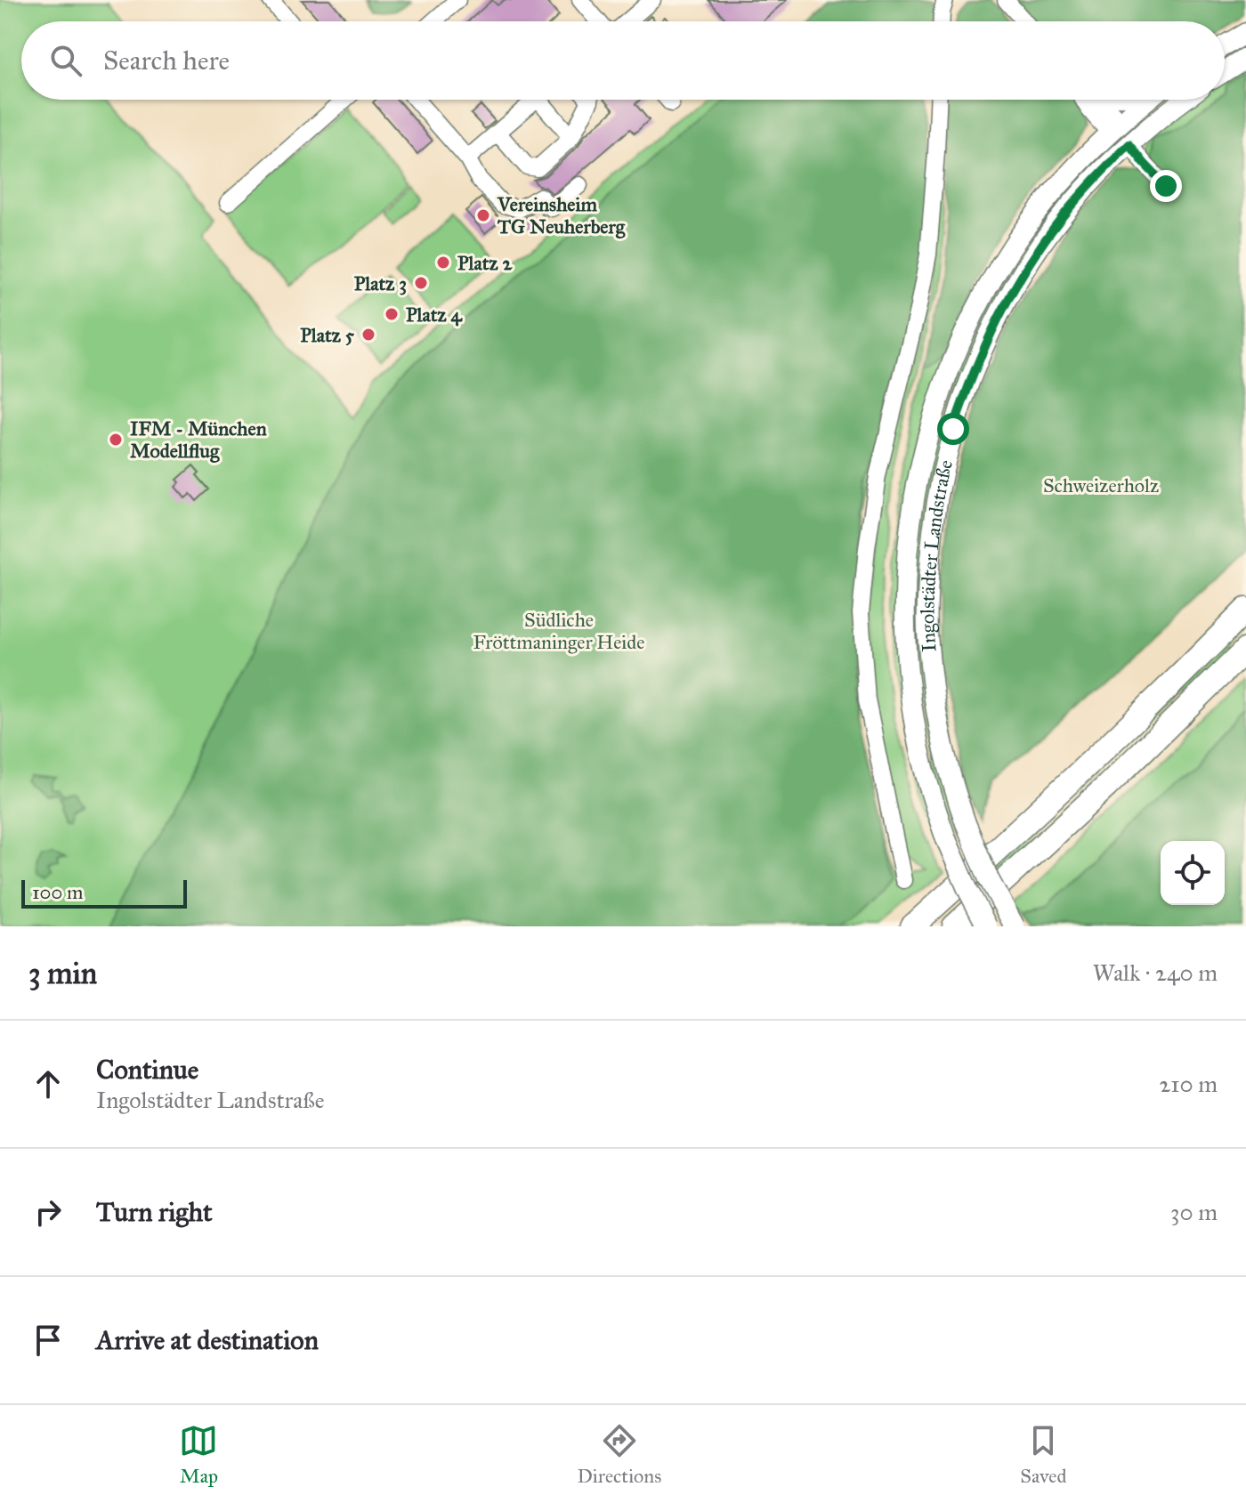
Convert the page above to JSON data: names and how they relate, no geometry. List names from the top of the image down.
{
  "streets": {
    "main road": ["Ingolstädter Landstraße"]
  },
  "parks": ["Schweizerholz", "Südliche Fröttmaninger Heide"],
  "places": [
    "Vereinsheim TG Neuherberg",
    "Platz 2",
    "Platz 3",
    "Platz 4",
    "Platz 5",
    "IFM - München Modellflug"
  ],
  "scale_bar": "100 m",
  "page": {
    "search": "Search here",
    "scale": "100 m",
    "heading": ["3 min", "Walk · 240 m"],
    "list": [
      ["Continue", "Ingolstädter Landstraße", "210 m"],
      ["Turn right", "30 m"],
      "Arrive at destination"
    ],
    "nav": ["Map", "Directions", "Saved"]
  }
}
